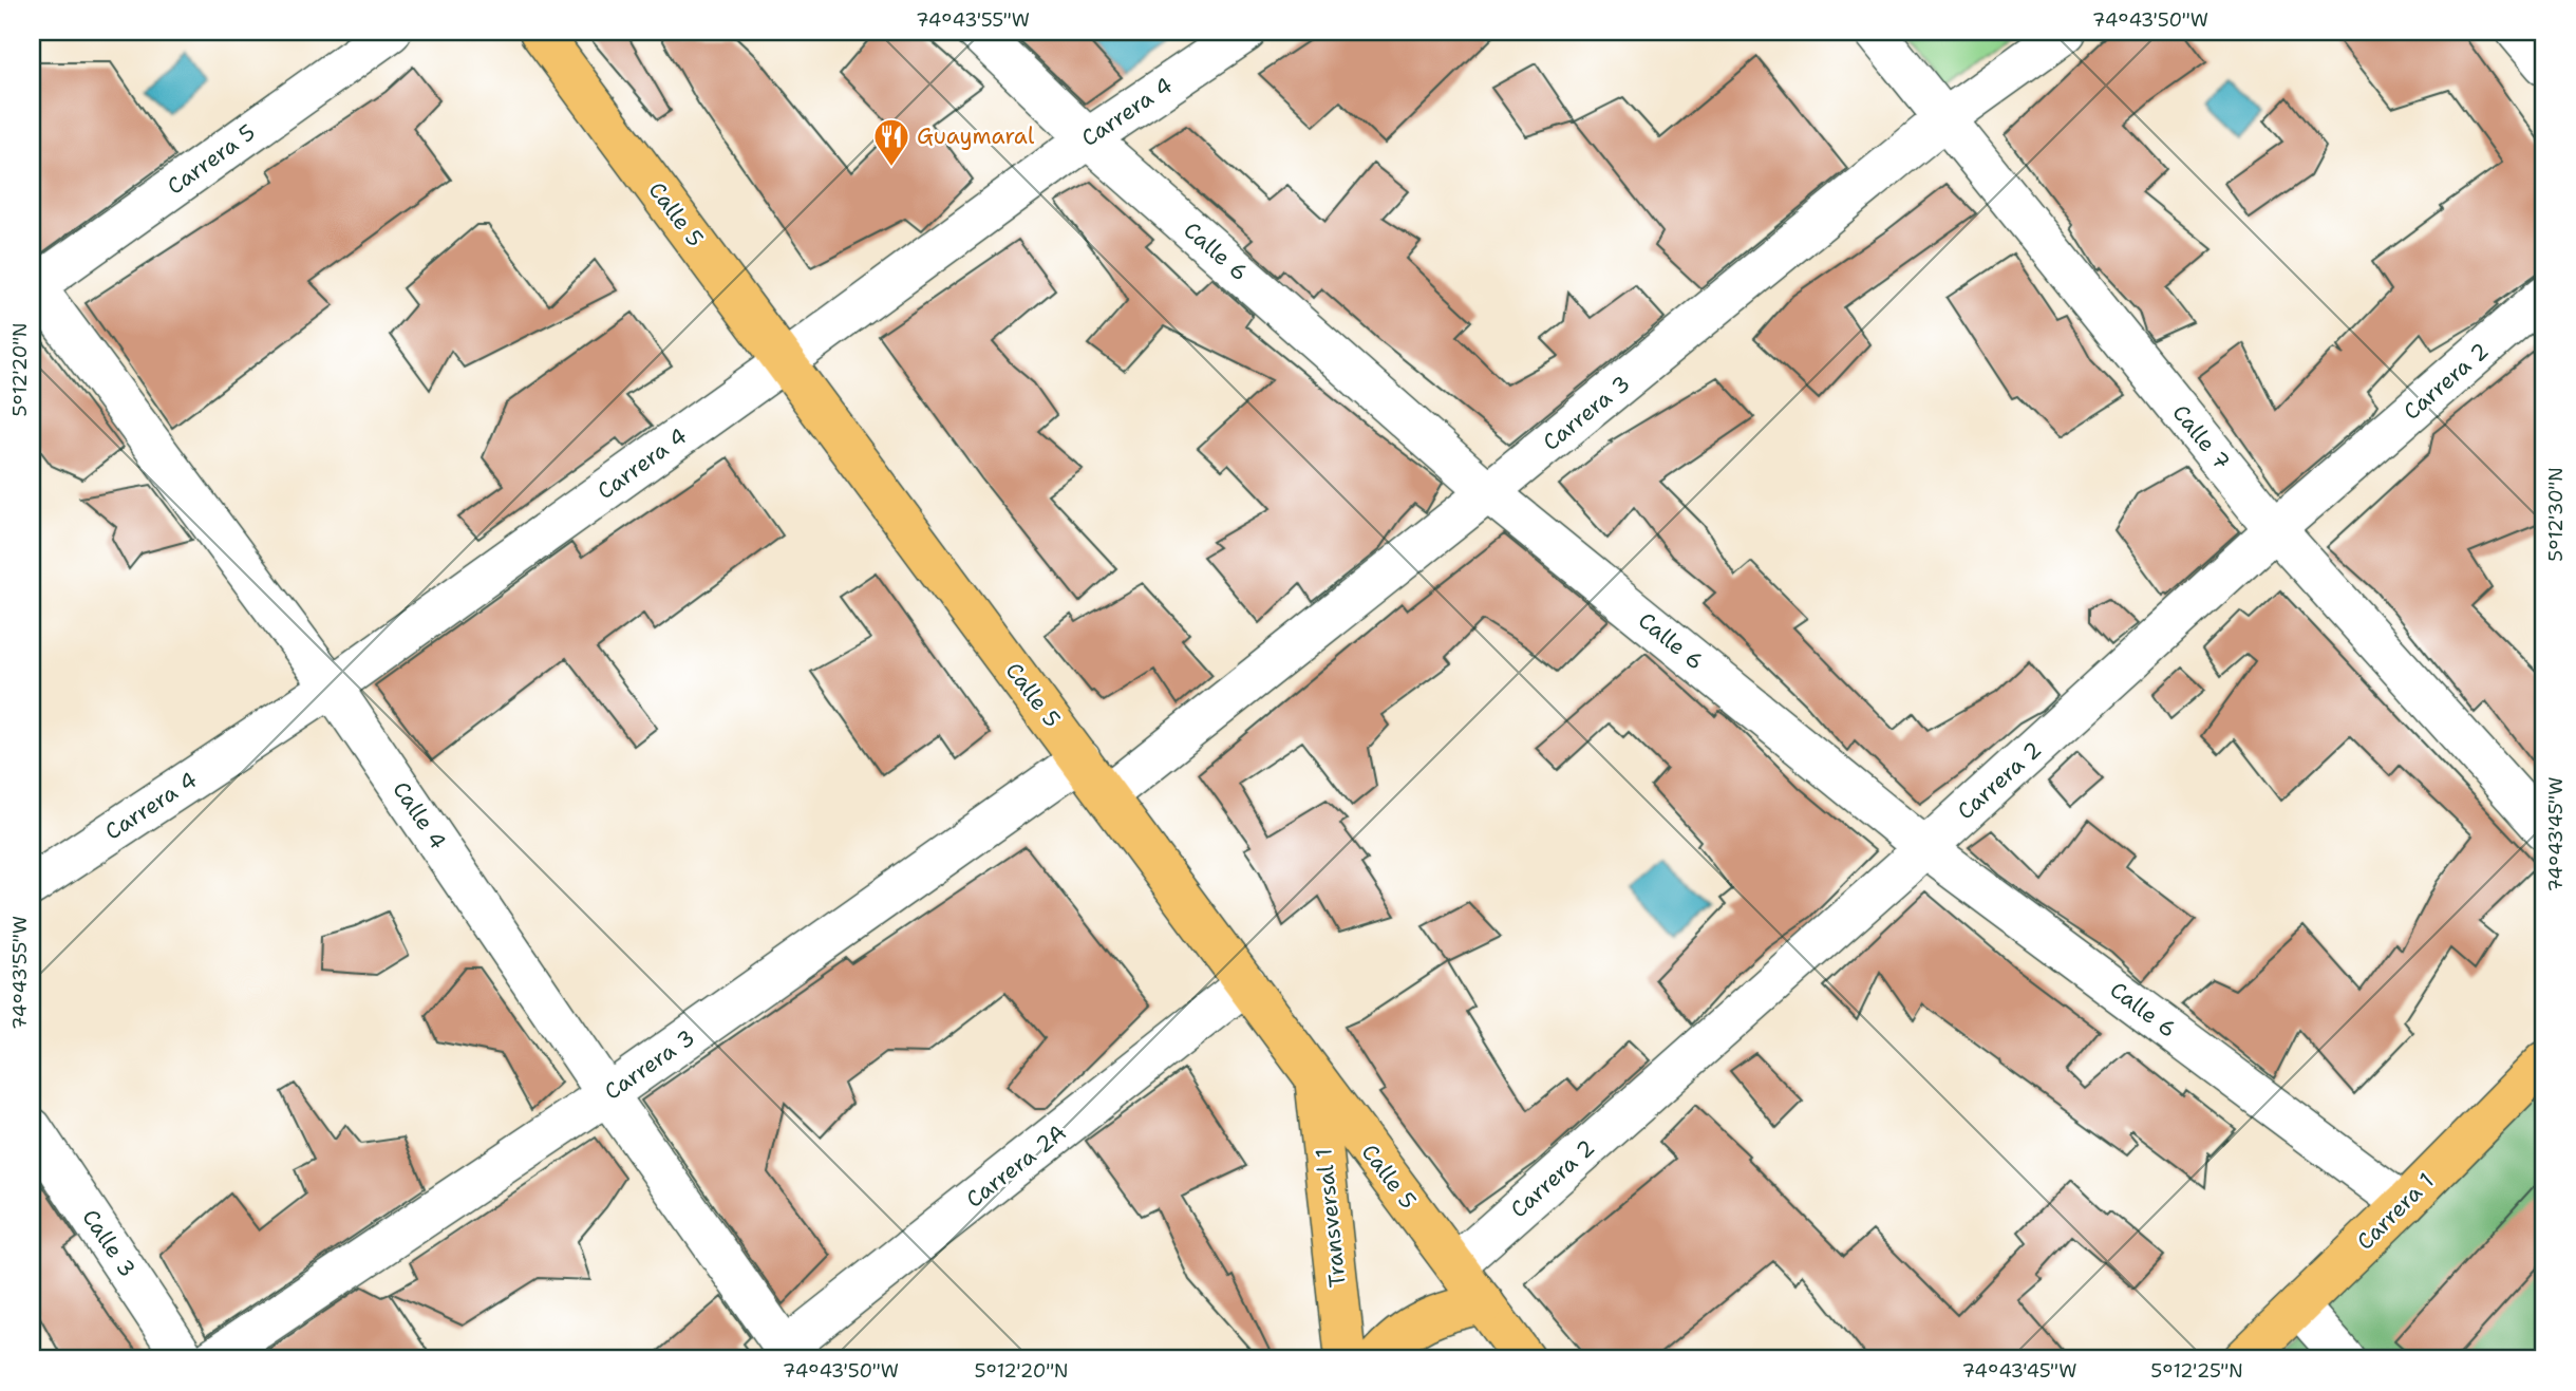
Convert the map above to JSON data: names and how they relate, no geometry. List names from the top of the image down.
{
  "streets": {
    "main road": ["Calle 5", "Carrera 1", "Transversal 1"],
    "street": [
      "Carrera 4",
      "Carrera 5",
      "Calle 6",
      "Carrera 2",
      "Carrera 3",
      "Calle 7",
      "Calle 4",
      "Carrera 2A",
      "Calle 3"
    ]
  },
  "crossings": [
    ["Carrera 4", "Calle 5"],
    ["Carrera 4", "Calle 6"],
    ["Carrera 4", "Calle 4"],
    ["Carrera 5", "Calle 4"],
    ["Calle 5", "Carrera 2"],
    ["Calle 5", "Carrera 3"],
    ["Calle 5", "Carrera 2A"],
    ["Calle 5", "Transversal 1"],
    ["Calle 6", "Carrera 2"],
    ["Calle 6", "Carrera 3"],
    ["Calle 6", "Carrera 1"],
    ["Carrera 2", "Calle 7"],
    ["Carrera 3", "Calle 7"],
    ["Carrera 3", "Calle 4"],
    ["Calle 4", "Carrera 2A"]
  ],
  "places": {
    "restaurant": ["Guaymaral"]
  },
  "coordinates": [
    "74°43'55\"W",
    "74°43'50\"W",
    "5°12'20\"N",
    "5°12'30\"N",
    "74°43'45\"W",
    "5°12'25\"N"
  ]
}
